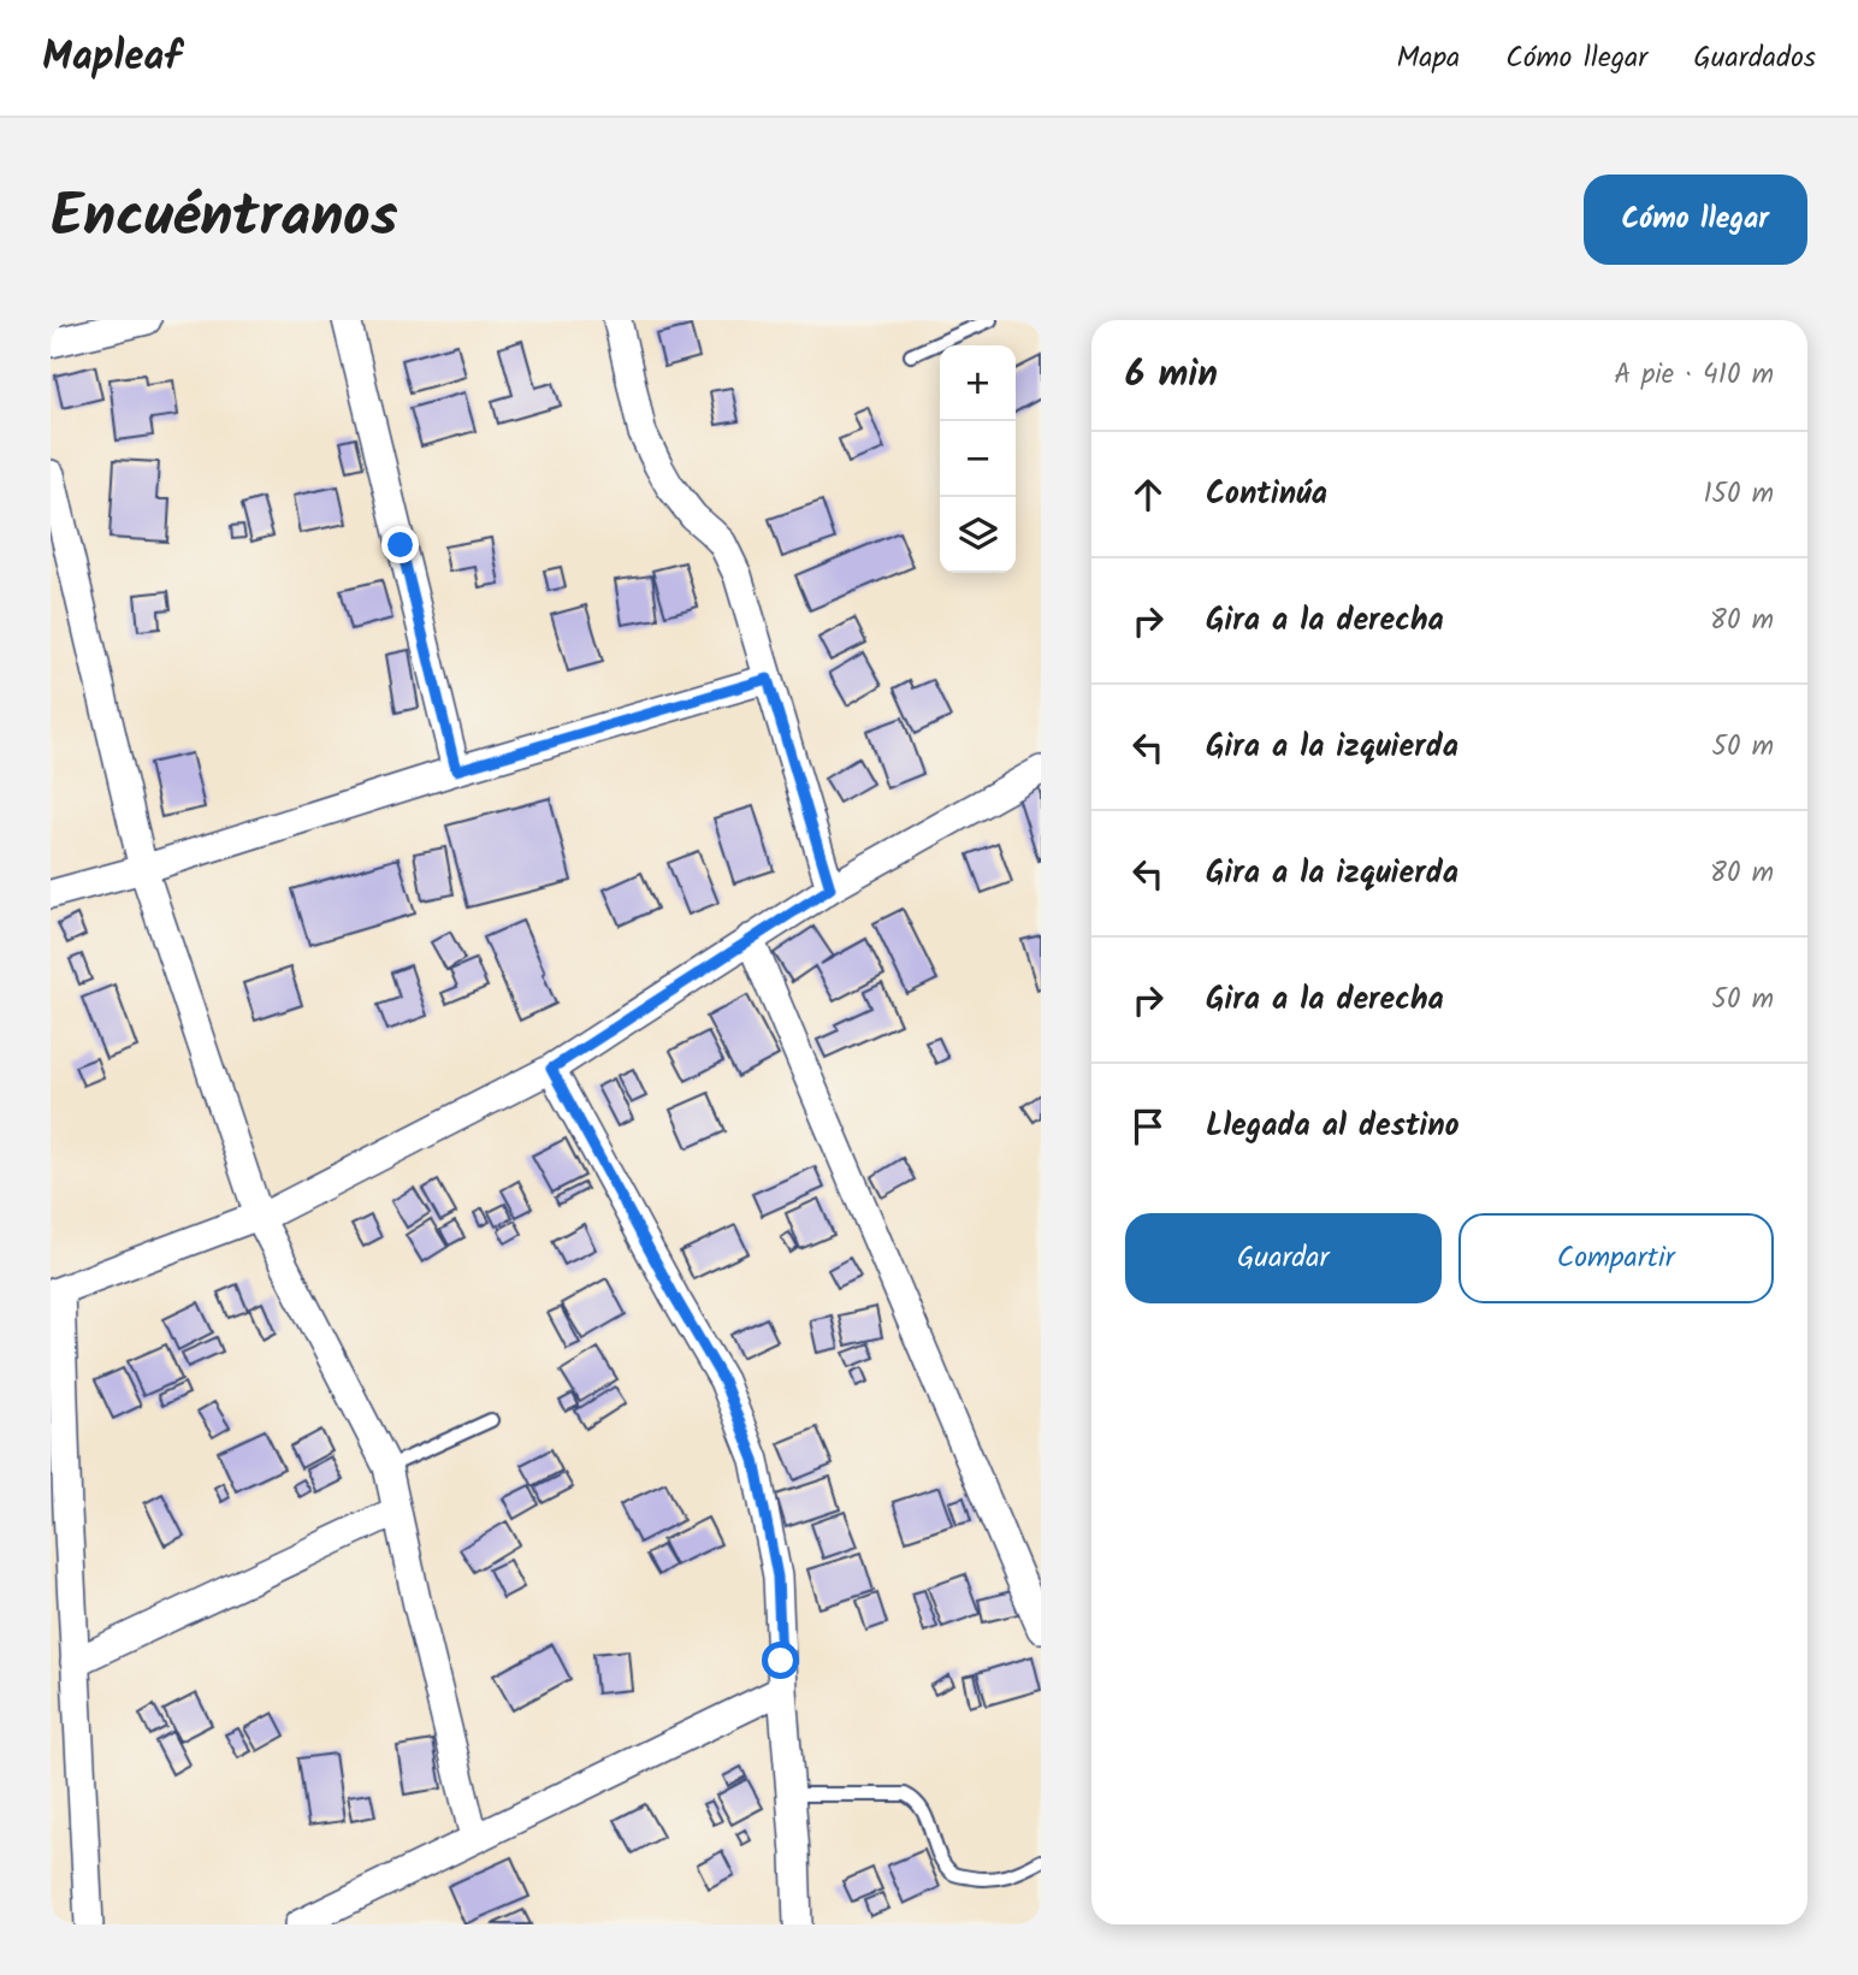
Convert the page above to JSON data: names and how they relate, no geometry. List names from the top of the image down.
{
  "page": {
    "header": "Mapleaf",
    "nav": ["Mapa", "Cómo llegar", "Guardados"],
    "title": "Encuéntranos",
    "buttons": [
      "Cómo llegar",
      ["Guardar", "Compartir"]
    ],
    "heading": ["6 min", "A pie · 410 m"],
    "map_buttons": ["+", "−"],
    "list": [
      ["Continúa", "150 m"],
      ["Gira a la derecha", "80 m"],
      ["Gira a la izquierda", "50 m"],
      ["Gira a la izquierda", "80 m"],
      ["Gira a la derecha", "50 m"],
      "Llegada al destino"
    ]
  }
}
